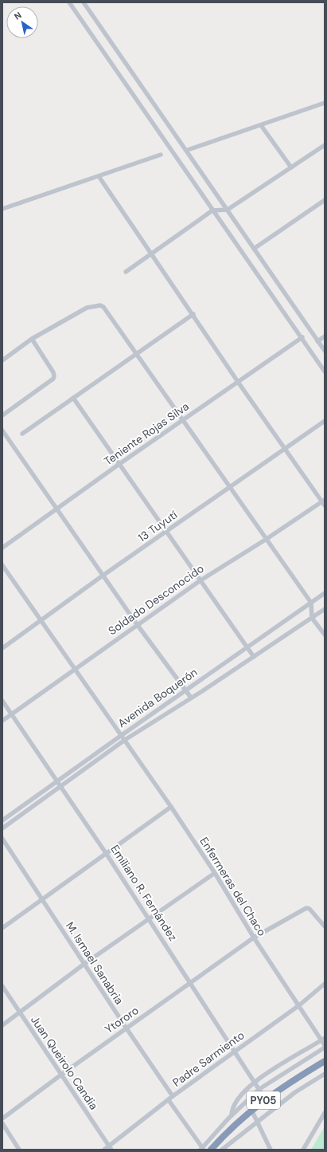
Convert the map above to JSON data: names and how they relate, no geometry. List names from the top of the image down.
{
  "streets": {
    "highway": ["PY05"],
    "street": [
      "Teniente Rojas Silva",
      "13 Tuyutí",
      "Soldado Desconocido",
      "Avenida Boquerón",
      "Enfermeras del Chaco",
      "Emiliano R. Fernández",
      "M. Ismael Sanabria",
      "Ytororo",
      "Padre Sarmiento",
      "Juan Queirolo Candia"
    ]
  },
  "crossings": [
    ["13 Tuyutí", "Enfermeras del Chaco"],
    ["Soldado Desconocido", "Enfermeras del Chaco"],
    ["Soldado Desconocido", "Emiliano R. Fernández"],
    ["Avenida Boquerón", "Enfermeras del Chaco"],
    ["Avenida Boquerón", "Emiliano R. Fernández"],
    ["Enfermeras del Chaco", "Ytororo"],
    ["Enfermeras del Chaco", "Padre Sarmiento"],
    ["Emiliano R. Fernández", "Ytororo"],
    ["Emiliano R. Fernández", "Padre Sarmiento"],
    ["Emiliano R. Fernández", "PY05"],
    ["M. Ismael Sanabria", "Ytororo"],
    ["M. Ismael Sanabria", "Padre Sarmiento"],
    ["Ytororo", "Juan Queirolo Candia"],
    ["Padre Sarmiento", "Juan Queirolo Candia"]
  ],
  "north": "top left"
}
